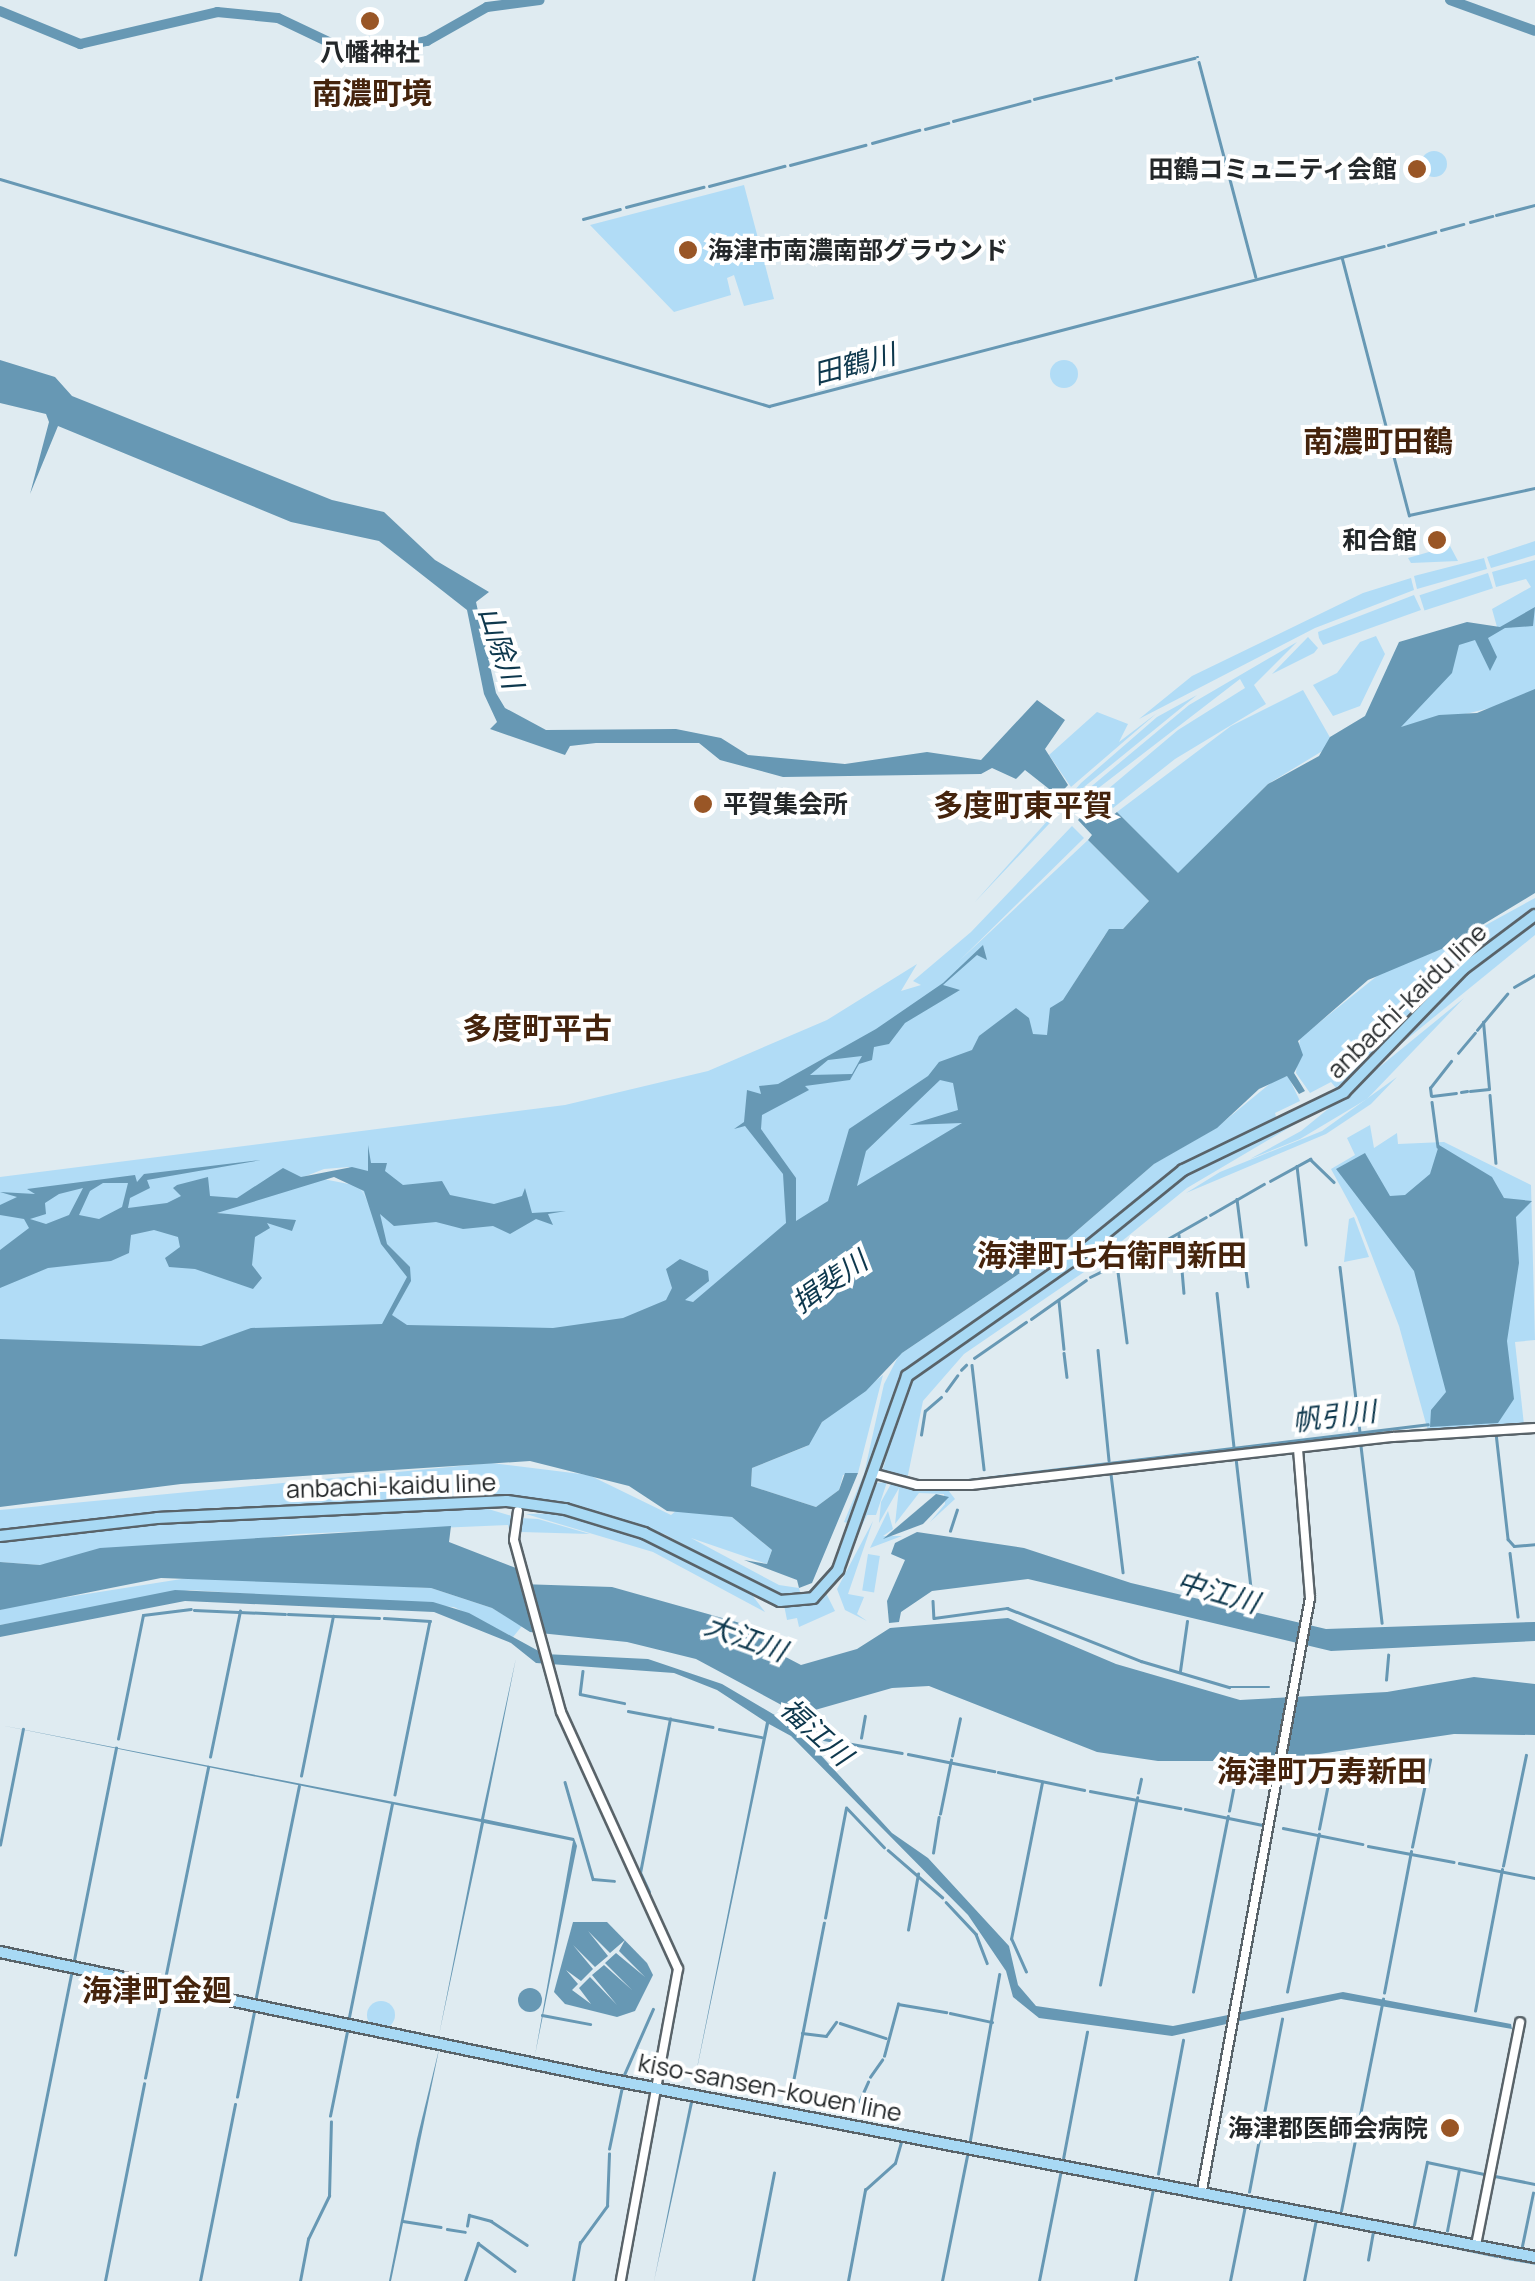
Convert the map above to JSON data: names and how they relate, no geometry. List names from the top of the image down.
{
  "streets": {
    "main road": ["anbachi-kaidu line", "kiso-sansen-kouen line"]
  },
  "districts": [
    "南濃町境",
    "南濃町田鶴",
    "多度町東平賀",
    "多度町平古",
    "海津町七右衛門新田",
    "海津町万寿新田",
    "海津町金廻"
  ],
  "water": [
    "田鶴川",
    "山除川",
    "揖斐川",
    "帆引川",
    "中江川",
    "大江川",
    "福江川"
  ],
  "places": [
    "八幡神社",
    "田鶴コミュニティ会館",
    "海津市南濃南部グラウンド",
    "和合館",
    "平賀集会所",
    "海津郡医師会病院"
  ]
}
